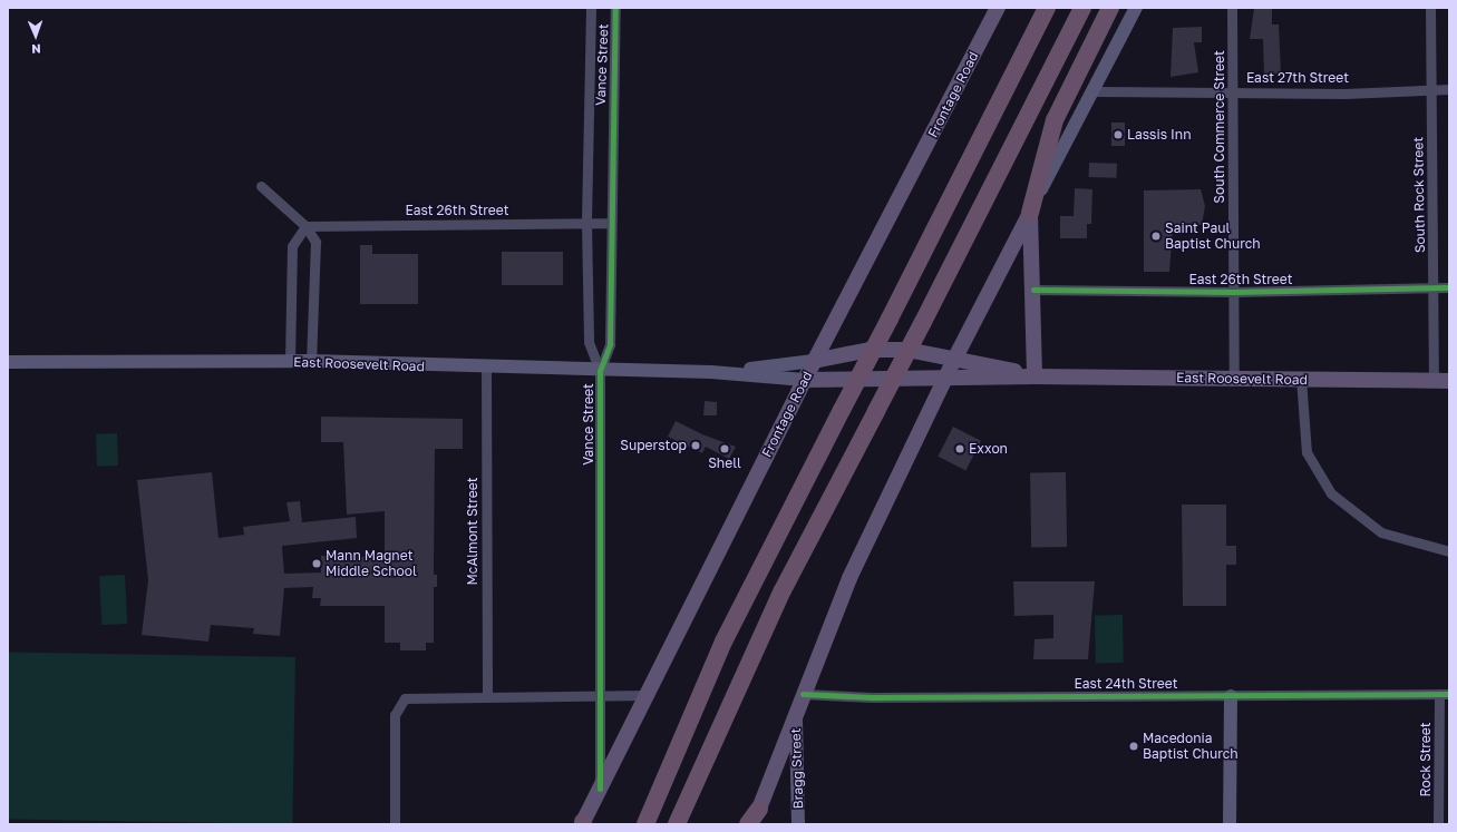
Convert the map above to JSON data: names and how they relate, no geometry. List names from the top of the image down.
{
  "streets": {
    "main road": ["Frontage Road", "East Roosevelt Road", "Bragg Street"],
    "street": [
      "Vance Street",
      "East 27th Street",
      "South Commerce Street",
      "South Rock Street",
      "East 26th Street",
      "McAlmont Street",
      "East 24th Street",
      "Rock Street"
    ]
  },
  "crossings": [
    ["Vance Street", "Frontage Road"],
    ["Vance Street", "East 26th Street"],
    ["Vance Street", "East Roosevelt Road"],
    ["East 27th Street", "South Commerce Street"],
    ["East 27th Street", "South Rock Street"],
    ["Frontage Road", "East Roosevelt Road"],
    ["South Commerce Street", "East 26th Street"],
    ["South Commerce Street", "East Roosevelt Road"],
    ["South Rock Street", "East 26th Street"],
    ["South Rock Street", "East Roosevelt Road"],
    ["East Roosevelt Road", "McAlmont Street"],
    ["East 24th Street", "Rock Street"]
  ],
  "places": [
    "Lassis Inn",
    "Saint Paul Baptist Church",
    "Superstop",
    "Shell",
    "Exxon",
    "Mann Magnet Middle School",
    "Macedonia Baptist Church"
  ],
  "north": "bottom"
}
